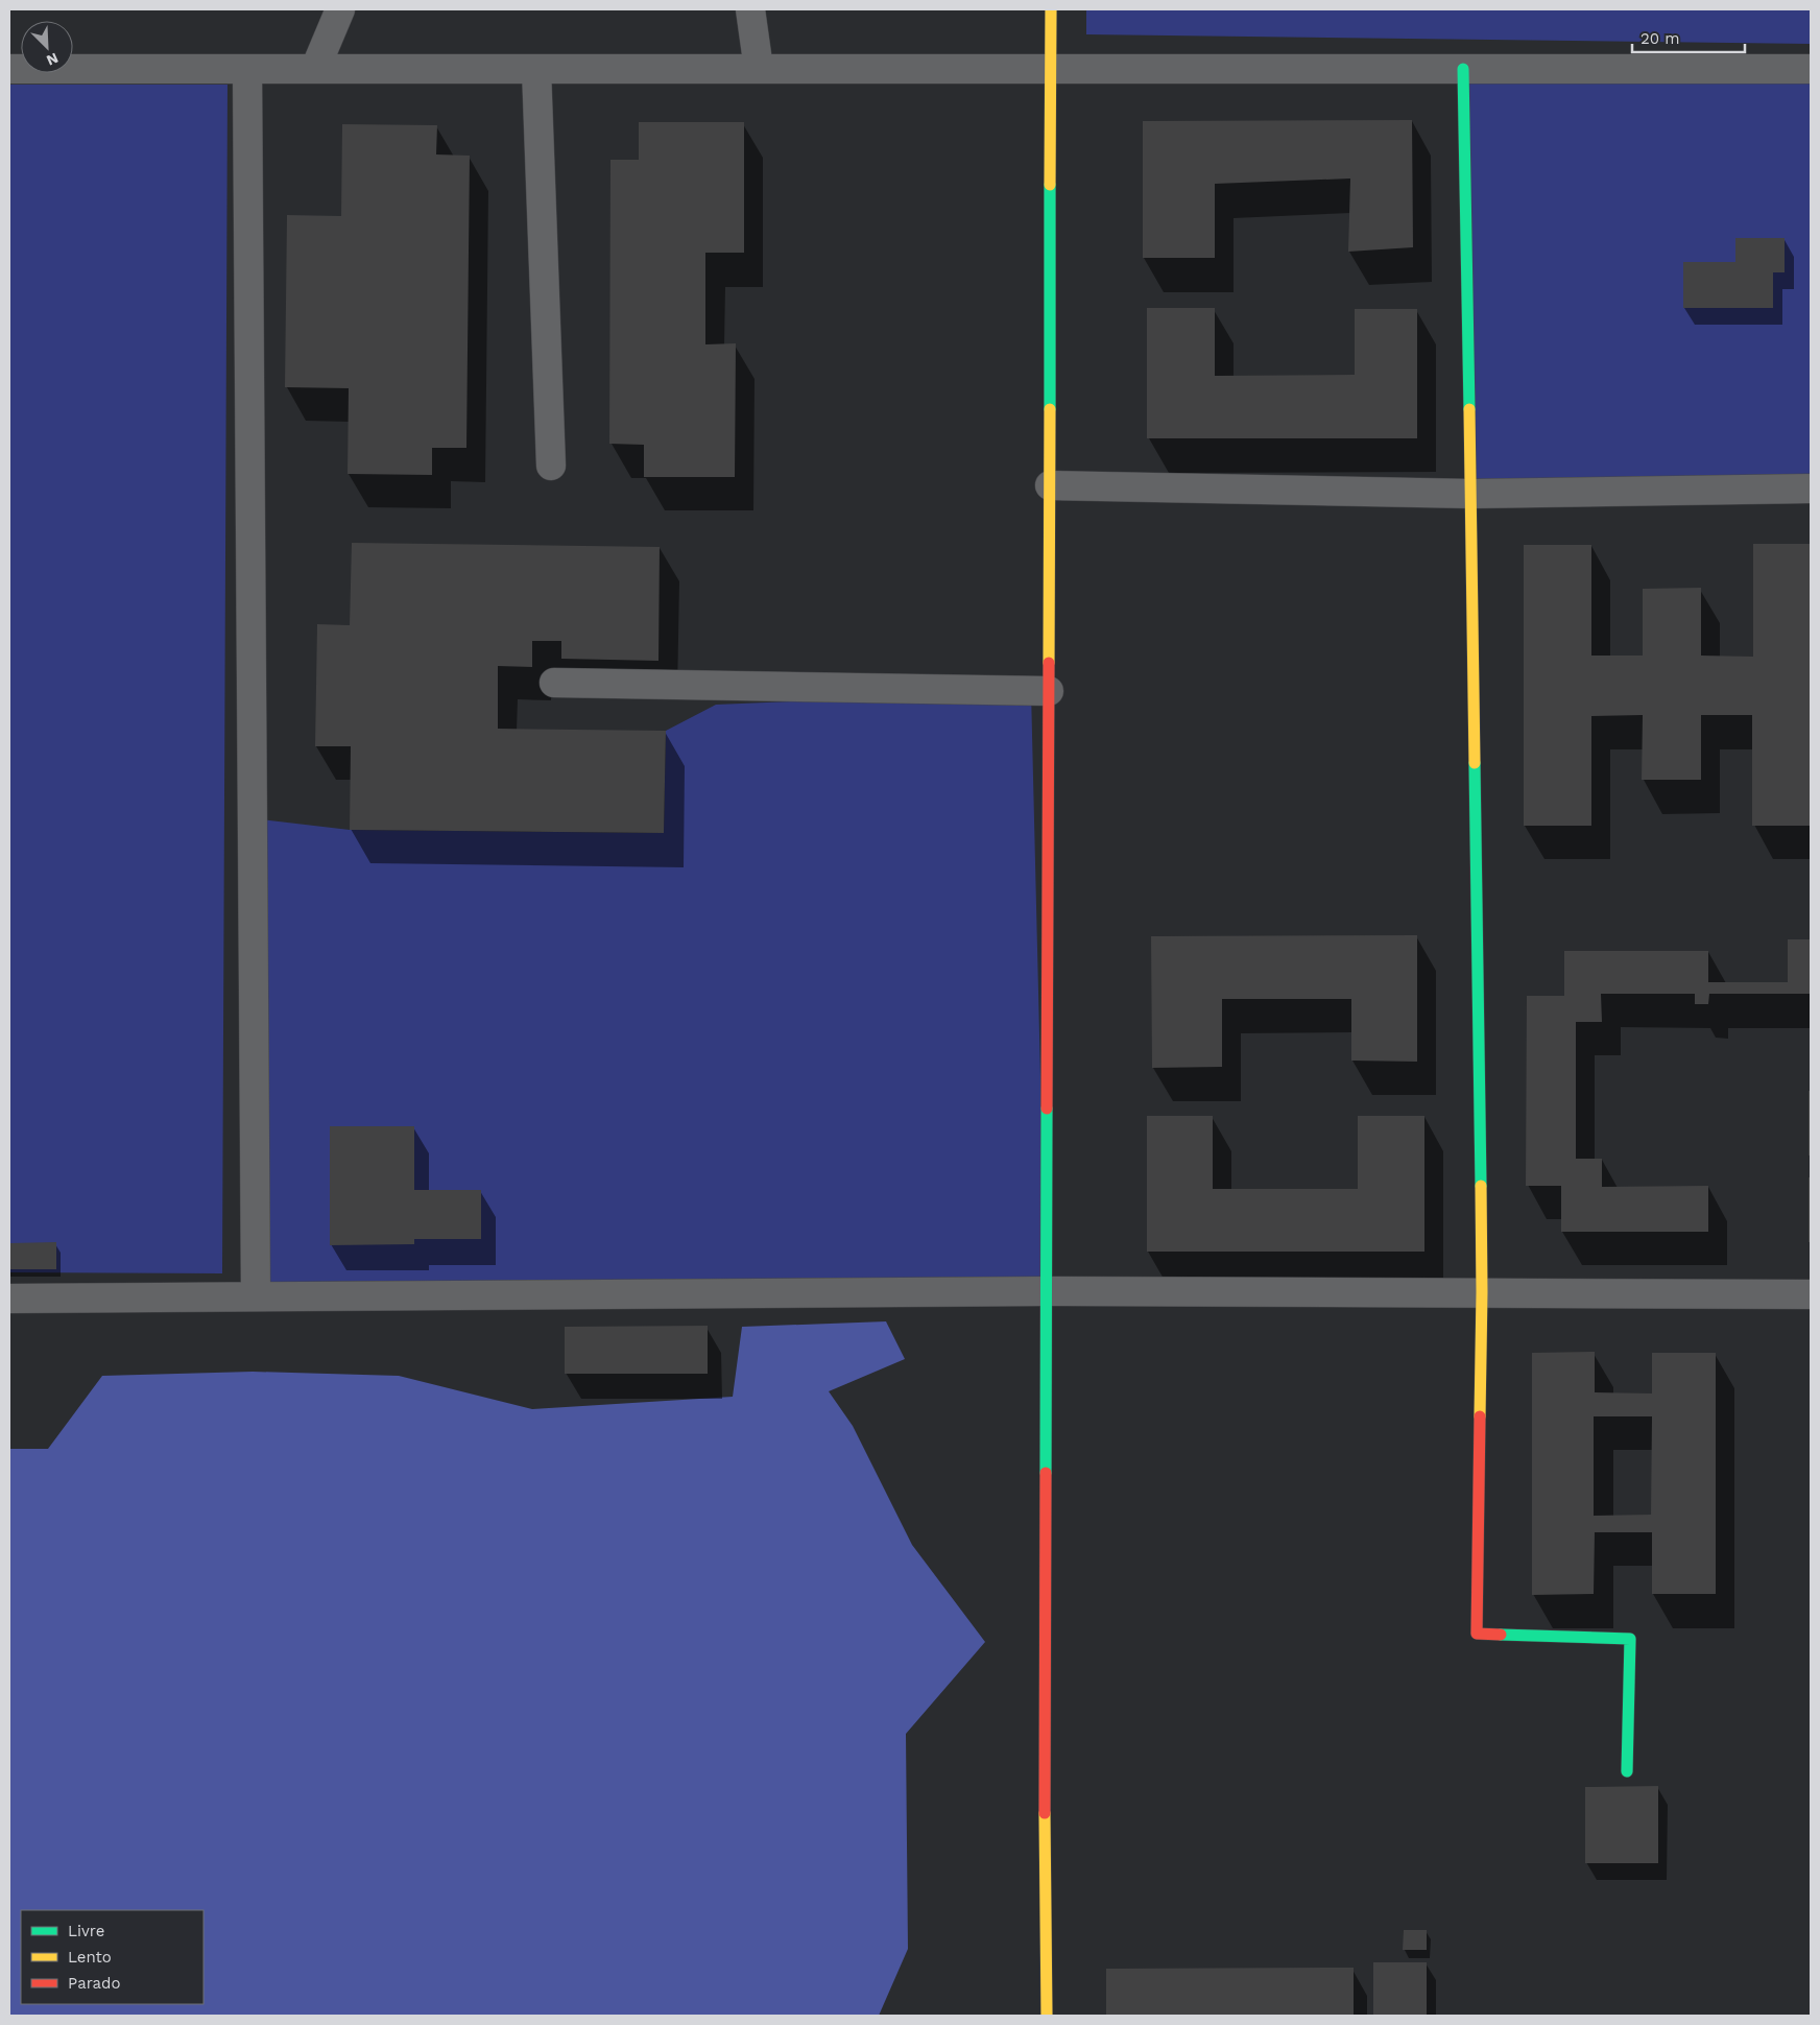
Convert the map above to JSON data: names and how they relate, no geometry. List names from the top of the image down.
{
  "legend": ["Livre", "Lento", "Parado"],
  "scale_bar": "20 m",
  "north": "bottom right"
}
